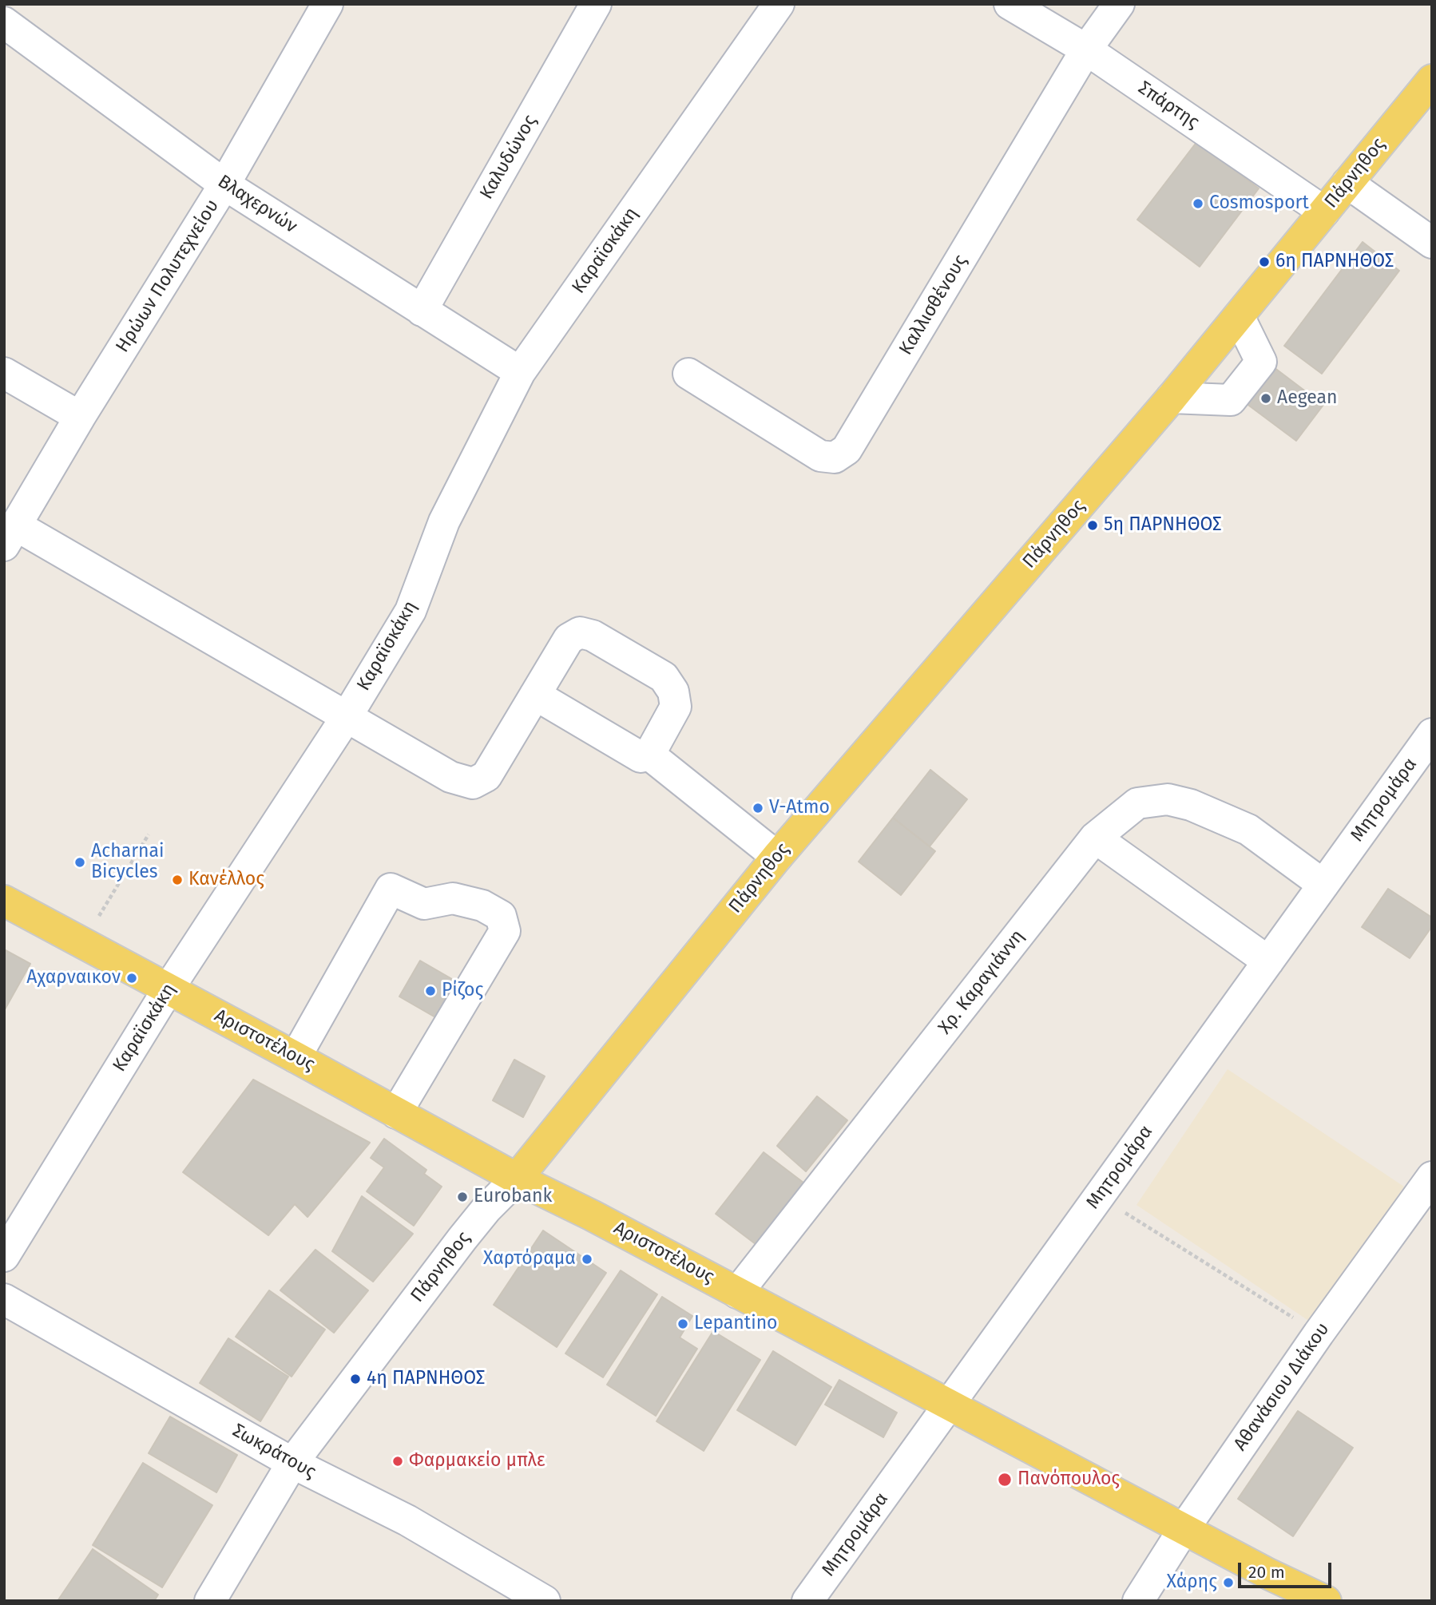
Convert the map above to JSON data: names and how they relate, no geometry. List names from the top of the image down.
{
  "streets": {
    "main road": ["Πάρνηθος", "Αριστοτέλους"],
    "street": [
      "Σπάρτης",
      "Καλυδώνος",
      "Βλαχερνών",
      "Καραϊσκάκη",
      "Ηρώων Πολυτεχνείου",
      "Καλλισθένους",
      "Μητρομάρα",
      "Χρ. Καραγιάννη",
      "Αθανάσιου Διάκου",
      "Σωκράτους"
    ]
  },
  "crossings": [
    ["Σπάρτης", "Πάρνηθος"],
    ["Σπάρτης", "Καλλισθένους"],
    ["Καλυδώνος", "Βλαχερνών"],
    ["Πάρνηθος", "Αριστοτέλους"],
    ["Πάρνηθος", "Σωκράτους"],
    ["Βλαχερνών", "Καραϊσκάκη"],
    ["Βλαχερνών", "Ηρώων Πολυτεχνείου"],
    ["Καραϊσκάκη", "Αριστοτέλους"],
    ["Μητρομάρα", "Χρ. Καραγιάννη"],
    ["Μητρομάρα", "Αριστοτέλους"],
    ["Χρ. Καραγιάννη", "Αριστοτέλους"],
    ["Αριστοτέλους", "Αθανάσιου Διάκου"]
  ],
  "places": [
    "Cosmosport",
    "6η ΠΑΡΝΗΘΟΣ",
    "Aegean",
    "5η ΠΑΡΝΗΘΟΣ",
    "V-Atmo",
    "Acharnai Bicycles",
    "Κανέλλος",
    "Αχαρναικον",
    "Ρίζος",
    "Eurobank",
    "Χαρτόραμα",
    "Lepantino",
    "4η ΠΑΡΝΗΘΟΣ",
    "Φαρμακείο μπλε",
    "Πανόπουλος",
    "Χάρης"
  ],
  "scale_bar": "20 m"
}
